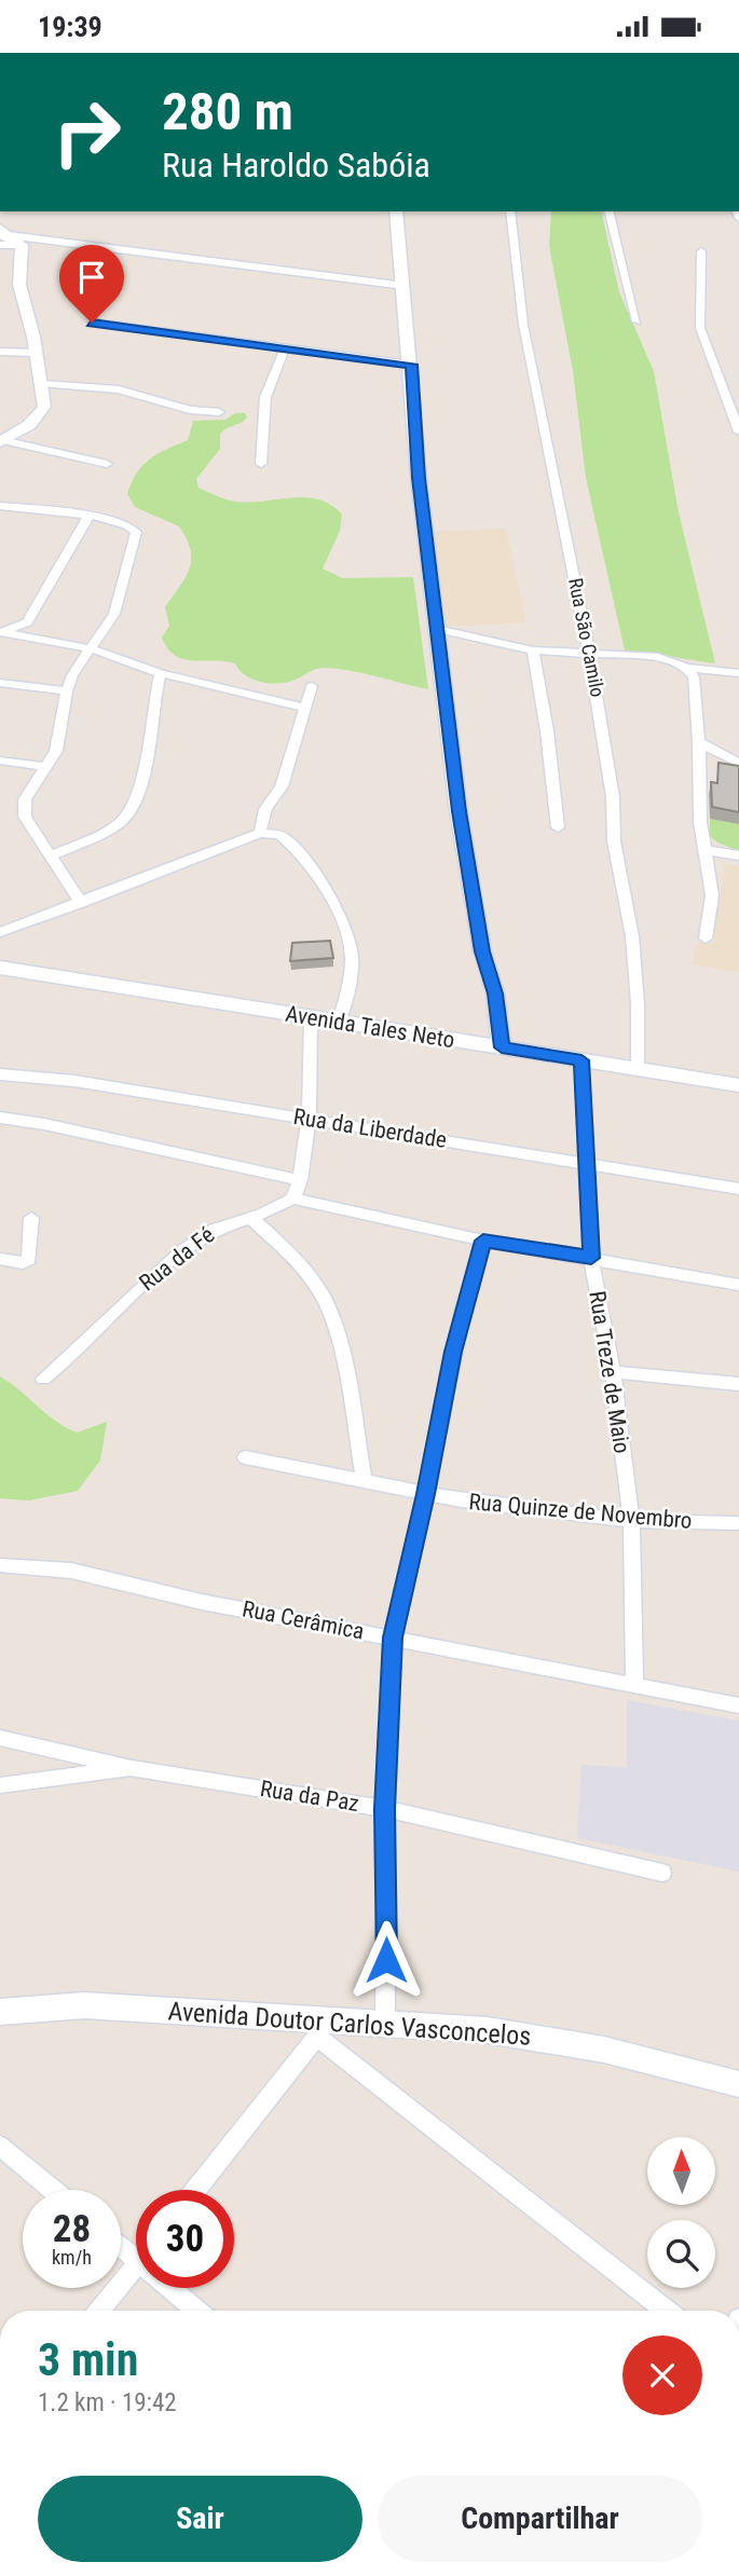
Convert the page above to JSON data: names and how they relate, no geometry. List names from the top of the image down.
{
  "streets": {
    "street": [
      "Rua São Camilo",
      "Avenida Tales Neto",
      "Rua da Liberdade",
      "Rua da Fé",
      "Rua Treze de Maio",
      "Rua Quinze de Novembro",
      "Rua Cerâmica",
      "Rua da Paz",
      "Avenida Doutor Carlos Vasconcelos"
    ]
  },
  "crossings": [
    ["Rua São Camilo", "Avenida Tales Neto"],
    ["Avenida Tales Neto", "Rua Treze de Maio"],
    ["Rua da Liberdade", "Rua Treze de Maio"],
    ["Rua Treze de Maio", "Rua Quinze de Novembro"],
    ["Rua Treze de Maio", "Rua Cerâmica"]
  ],
  "north": "top",
  "page": {
    "status": "19:39",
    "turn": ["280 m", "Rua Haroldo Sabóia"],
    "speed": "28 km/h",
    "limit": "30",
    "heading": ["3 min", "1.2 km · 19:42"],
    "buttons": ["Sair", "Compartilhar"]
  }
}
